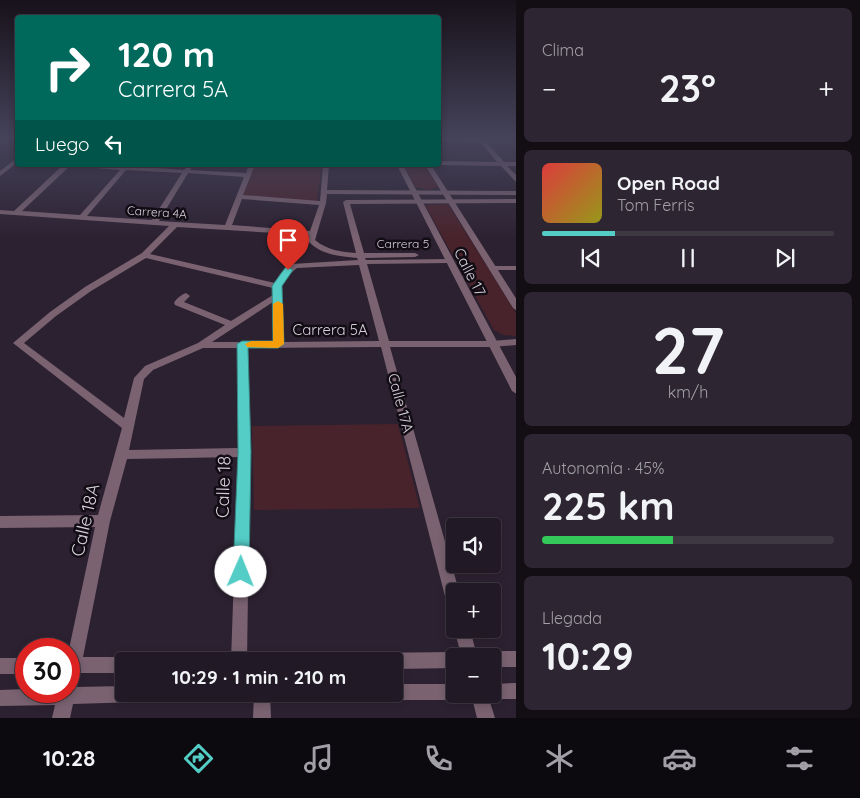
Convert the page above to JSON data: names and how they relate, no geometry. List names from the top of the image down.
{
  "streets": {
    "street": [
      "Carrera 4A",
      "Calle 17",
      "Carrera 5A",
      "Calle 17A",
      "Calle 18",
      "Calle 18A"
    ]
  },
  "crossings": [
    ["Calle 17", "Carrera 5A"],
    ["Calle 17", "Calle 17A"],
    ["Carrera 5A", "Calle 17A"],
    ["Carrera 5A", "Calle 18"],
    ["Carrera 5A", "Calle 18A"]
  ],
  "page": {
    "tile": [
      "Clima",
      ["27", "km/h"],
      ["Autonomía · 45%", "225 km"],
      ["Llegada", "10:29"]
    ],
    "turn": ["120 m", "Carrera 5A"],
    "heat": ["−", "23°", "+"],
    "then": "Luego",
    "song": ["Open Road", "Tom Ferris"],
    "map_buttons": ["+", "−"],
    "limit": "30",
    "trip": "10:29 · 1 min · 210 m",
    "tabs": "10:28"
  }
}
